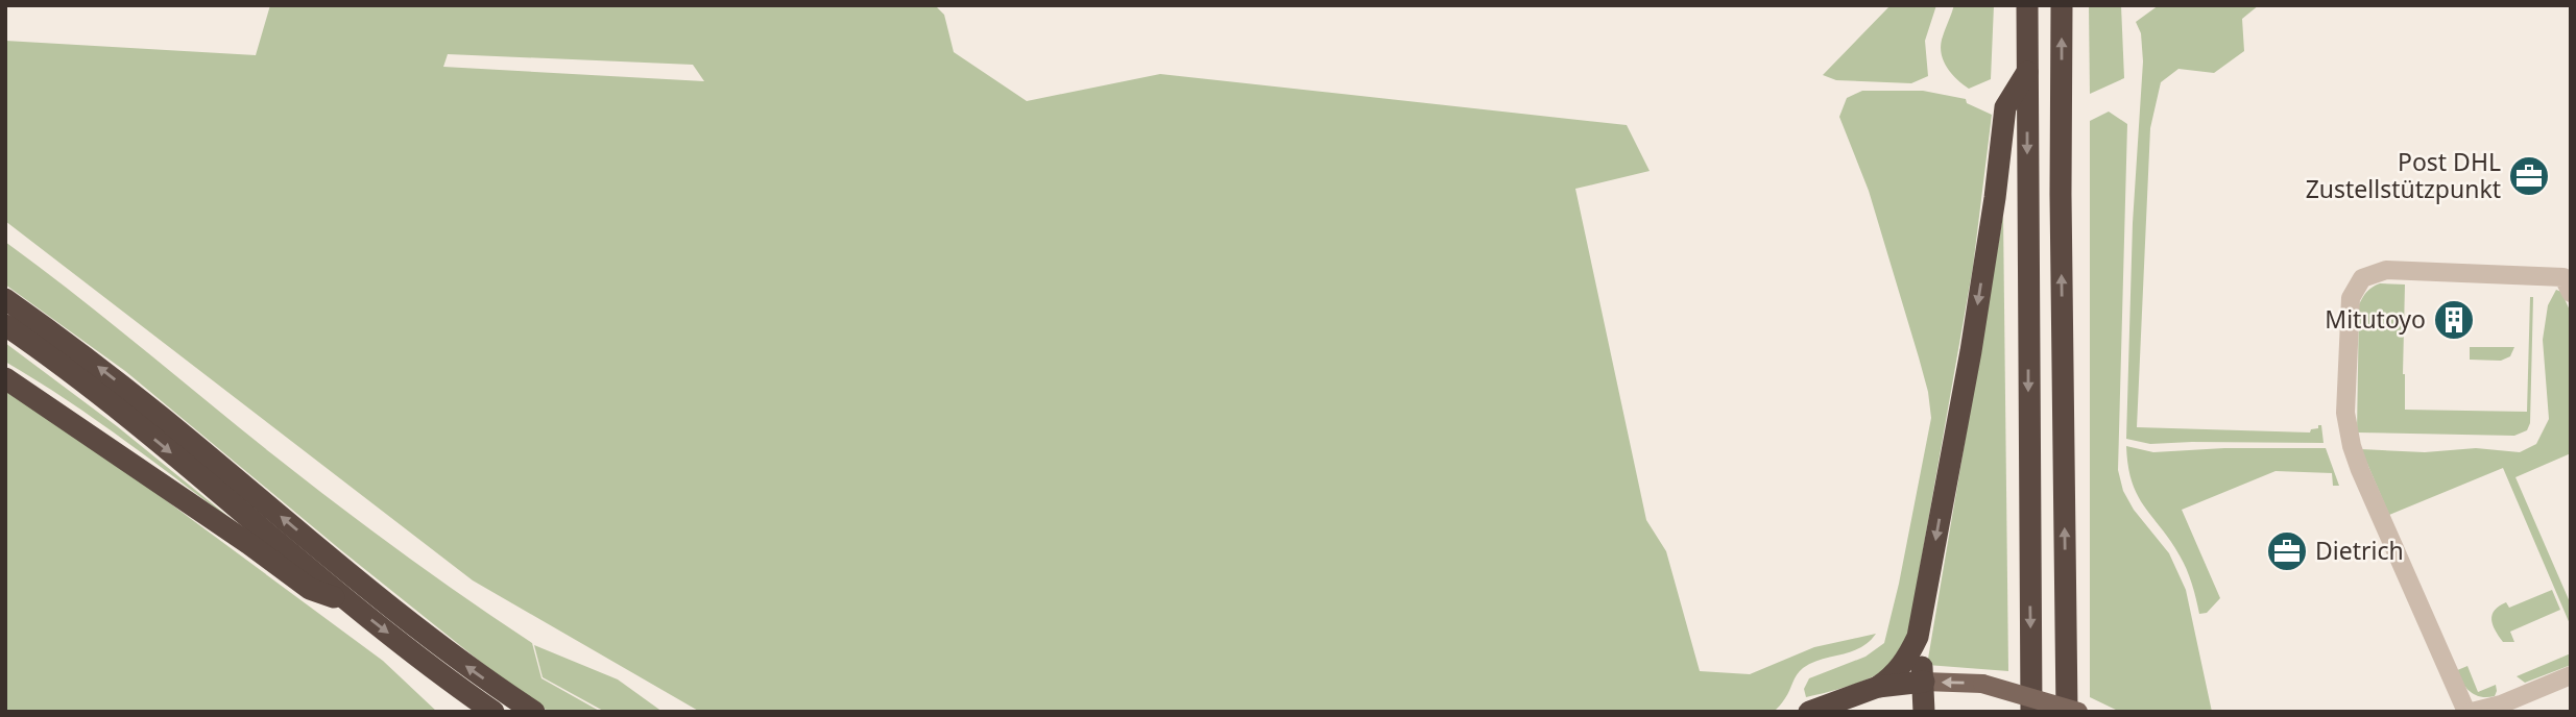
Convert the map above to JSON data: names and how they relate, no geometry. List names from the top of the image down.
{
  "places": {
    "office": ["Post DHL Zustellstützpunkt", "Dietrich"],
    "building": ["Mitutoyo"]
  }
}
